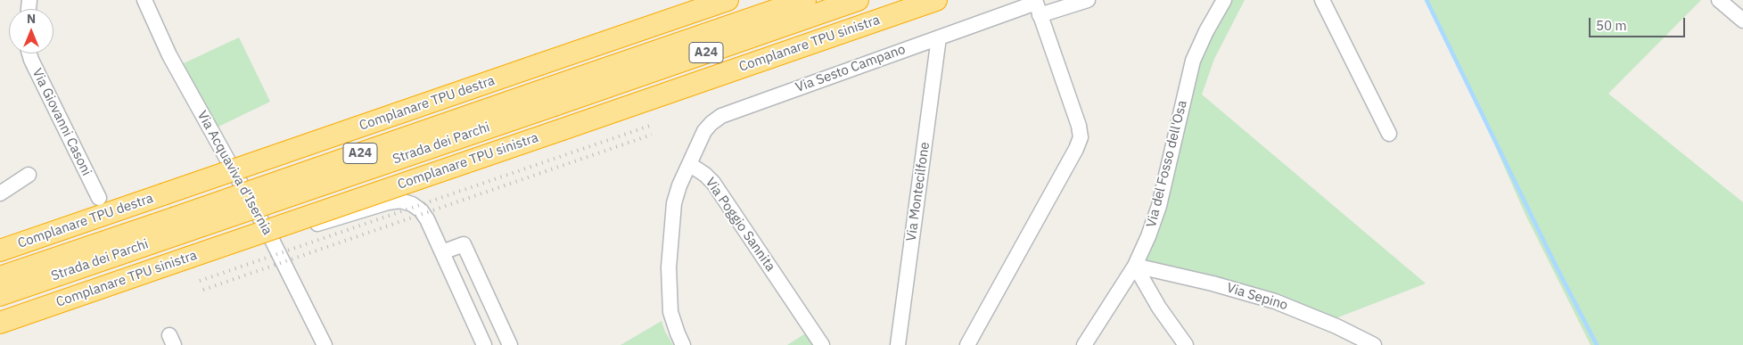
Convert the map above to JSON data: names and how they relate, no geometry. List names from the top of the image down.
{
  "streets": {
    "highway": [
      "Complanare TPU sinistra",
      "A24",
      "Complanare TPU destra",
      "Strada dei Parchi"
    ],
    "street": [
      "Via Sesto Campano",
      "Via Giovanni Casoni",
      "Via del Fosso dell'Osa",
      "Via Acquaviva d'Isernia",
      "Via Montecilfone",
      "Via Poggio Sannita",
      "Via Sepino"
    ]
  },
  "crossings": [
    ["Via Sesto Campano", "Via Montecilfone"],
    ["Via Sesto Campano", "Via Poggio Sannita"],
    ["Via del Fosso dell'Osa", "Via Sepino"]
  ],
  "scale_bar": "50 m",
  "north": "top"
}
